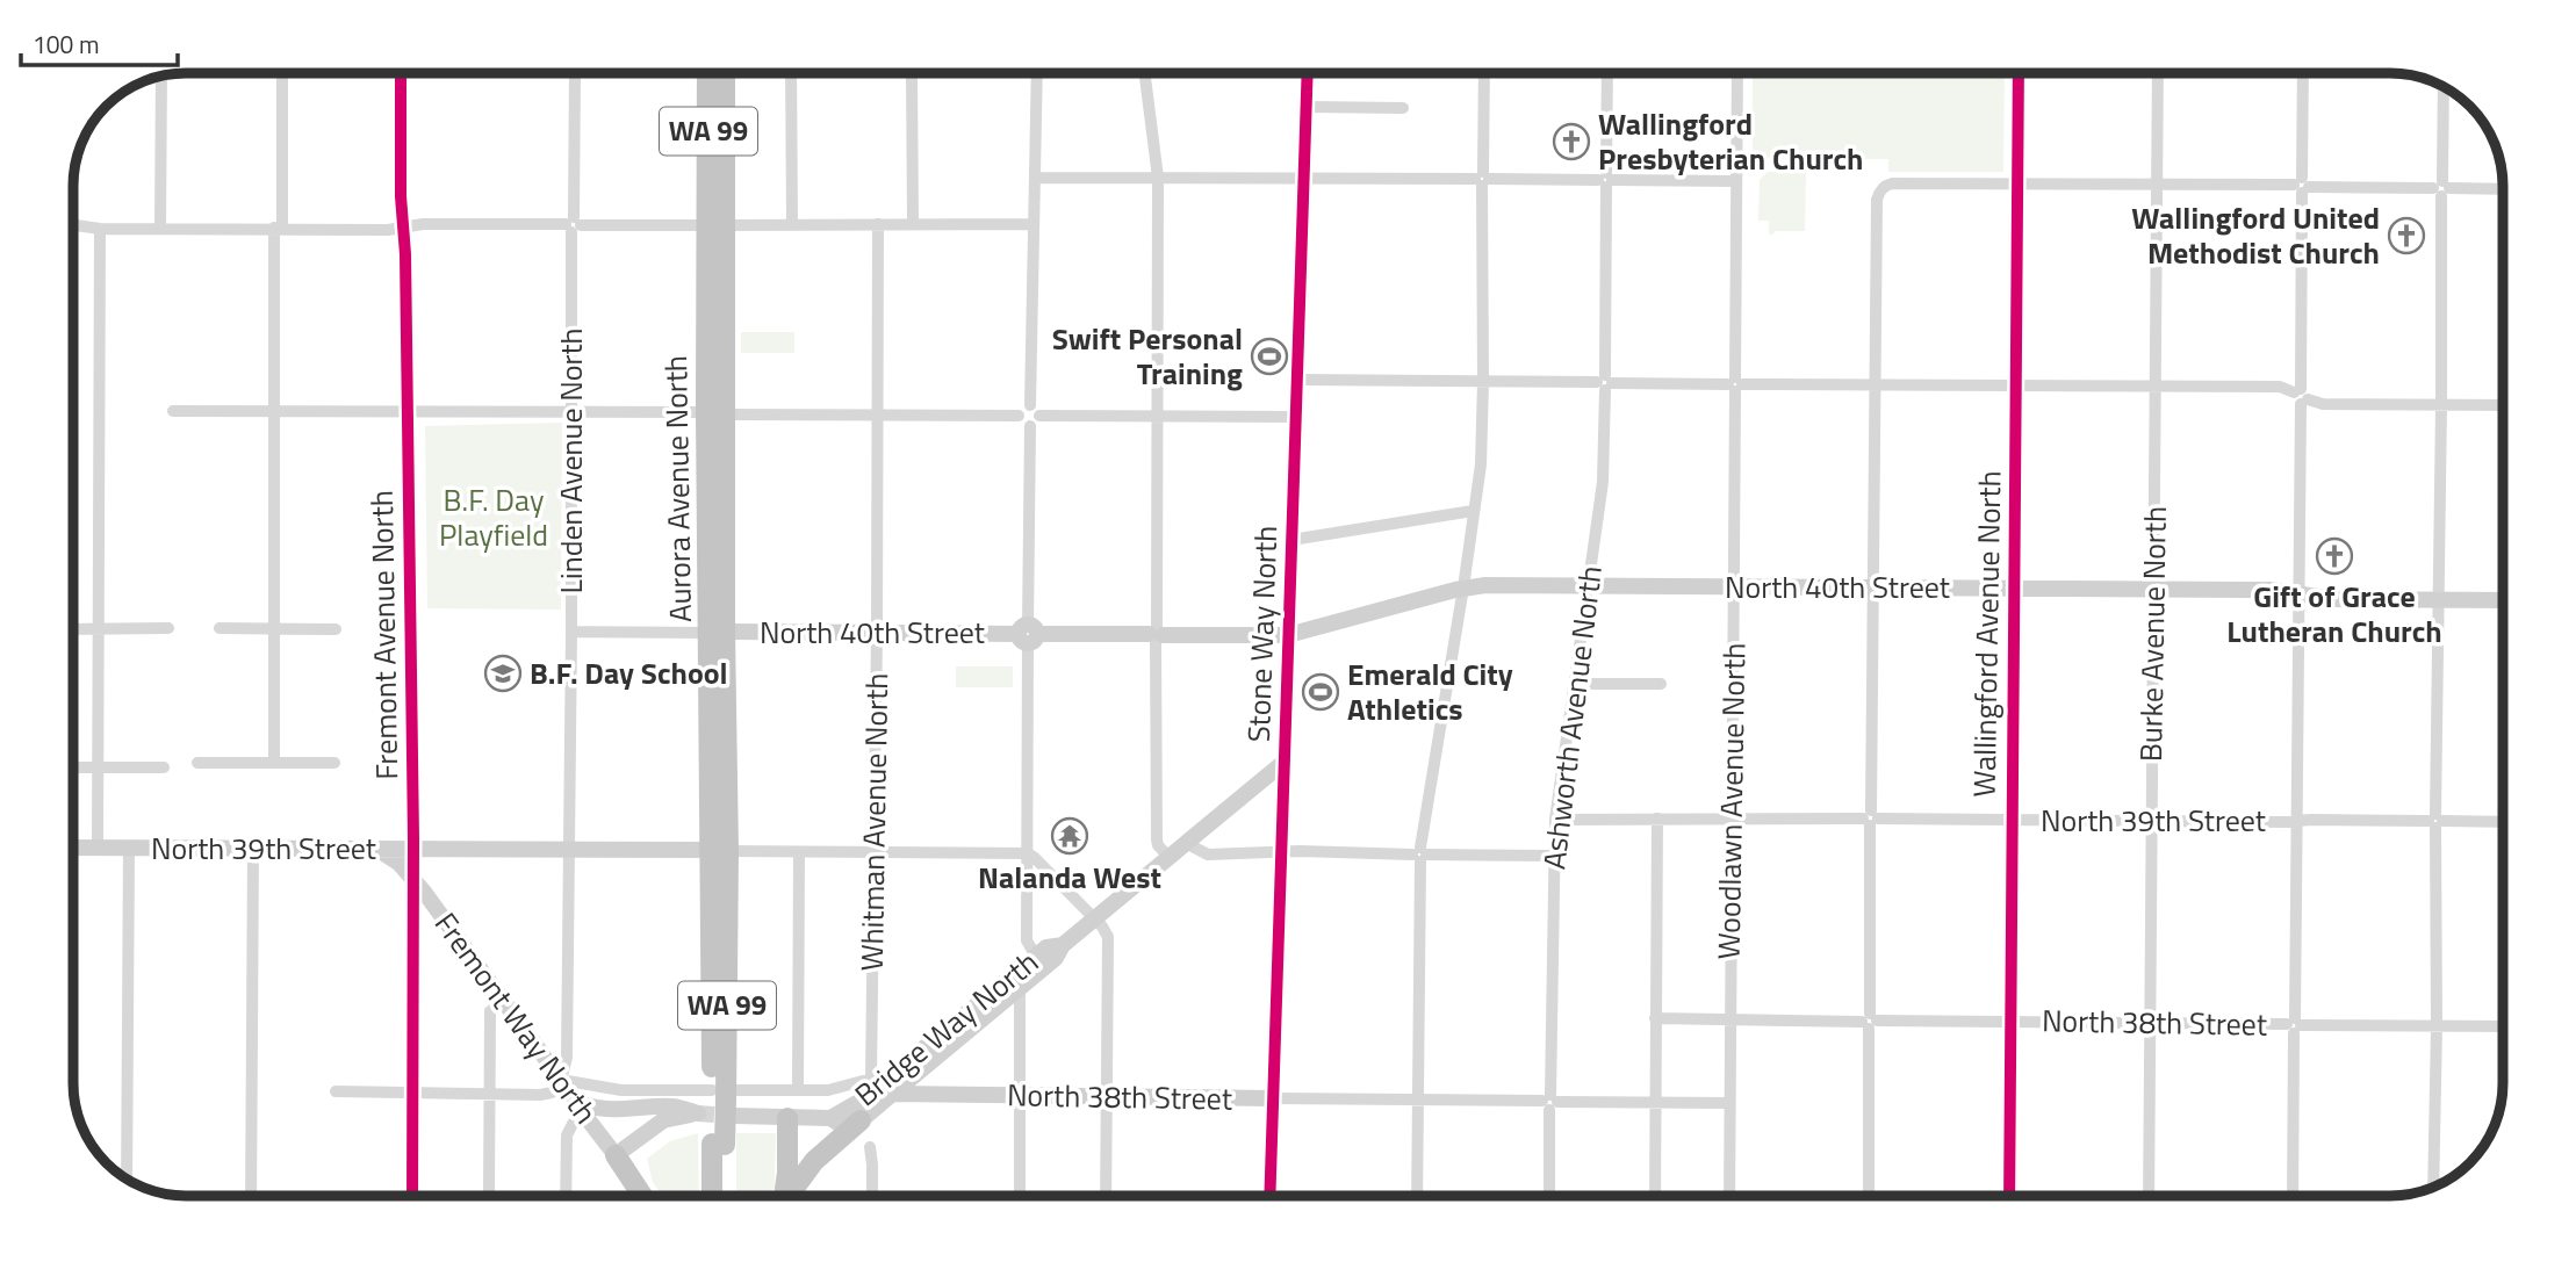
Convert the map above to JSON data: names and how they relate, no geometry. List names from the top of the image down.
{
  "streets": {
    "highway": ["WA 99", "Aurora Avenue North"],
    "main road": [
      "North 40th Street",
      "Stone Way North",
      "Wallingford Avenue North",
      "Fremont Avenue North",
      "North 39th Street",
      "Fremont Way North",
      "North 38th Street",
      "Bridge Way North"
    ],
    "street": [
      "Linden Avenue North",
      "Burke Avenue North",
      "Ashworth Avenue North",
      "Woodlawn Avenue North",
      "Whitman Avenue North"
    ]
  },
  "crossings": [
    ["Linden Avenue North", "North 40th Street"],
    ["Linden Avenue North", "North 39th Street"],
    ["Linden Avenue North", "Fremont Way North"],
    ["Linden Avenue North", "North 38th Street"],
    ["Aurora Avenue North", "North 40th Street"],
    ["Aurora Avenue North", "North 39th Street"],
    ["Aurora Avenue North", "North 38th Street"],
    ["North 40th Street", "Stone Way North"],
    ["North 40th Street", "Wallingford Avenue North"],
    ["North 40th Street", "Burke Avenue North"],
    ["North 40th Street", "Ashworth Avenue North"],
    ["North 40th Street", "Woodlawn Avenue North"],
    ["North 40th Street", "Whitman Avenue North"],
    ["Stone Way North", "North 38th Street"],
    ["Stone Way North", "Bridge Way North"],
    ["Wallingford Avenue North", "North 39th Street"],
    ["Wallingford Avenue North", "North 38th Street"],
    ["Burke Avenue North", "North 39th Street"],
    ["Burke Avenue North", "North 38th Street"],
    ["Fremont Avenue North", "North 39th Street"],
    ["Fremont Avenue North", "Fremont Way North"],
    ["Ashworth Avenue North", "North 39th Street"],
    ["Ashworth Avenue North", "North 38th Street"],
    ["Woodlawn Avenue North", "North 39th Street"],
    ["Woodlawn Avenue North", "North 38th Street"],
    ["North 39th Street", "Whitman Avenue North"],
    ["North 39th Street", "Fremont Way North"],
    ["Whitman Avenue North", "North 38th Street"],
    ["Whitman Avenue North", "Bridge Way North"],
    ["Fremont Way North", "North 38th Street"],
    ["North 38th Street", "Bridge Way North"]
  ],
  "parks": ["B.F. Day Playfield"],
  "places": {
    "church": ["Wallingford Presbyterian Church", "Wallingford United Methodist Church", "Gift of Grace Lutheran Church"],
    "sports": ["Swift Personal Training", "Emerald City Athletics"],
    "school or university": ["B.F. Day School"],
    "temple": ["Nalanda West"]
  },
  "scale_bar": "100 m"
}
